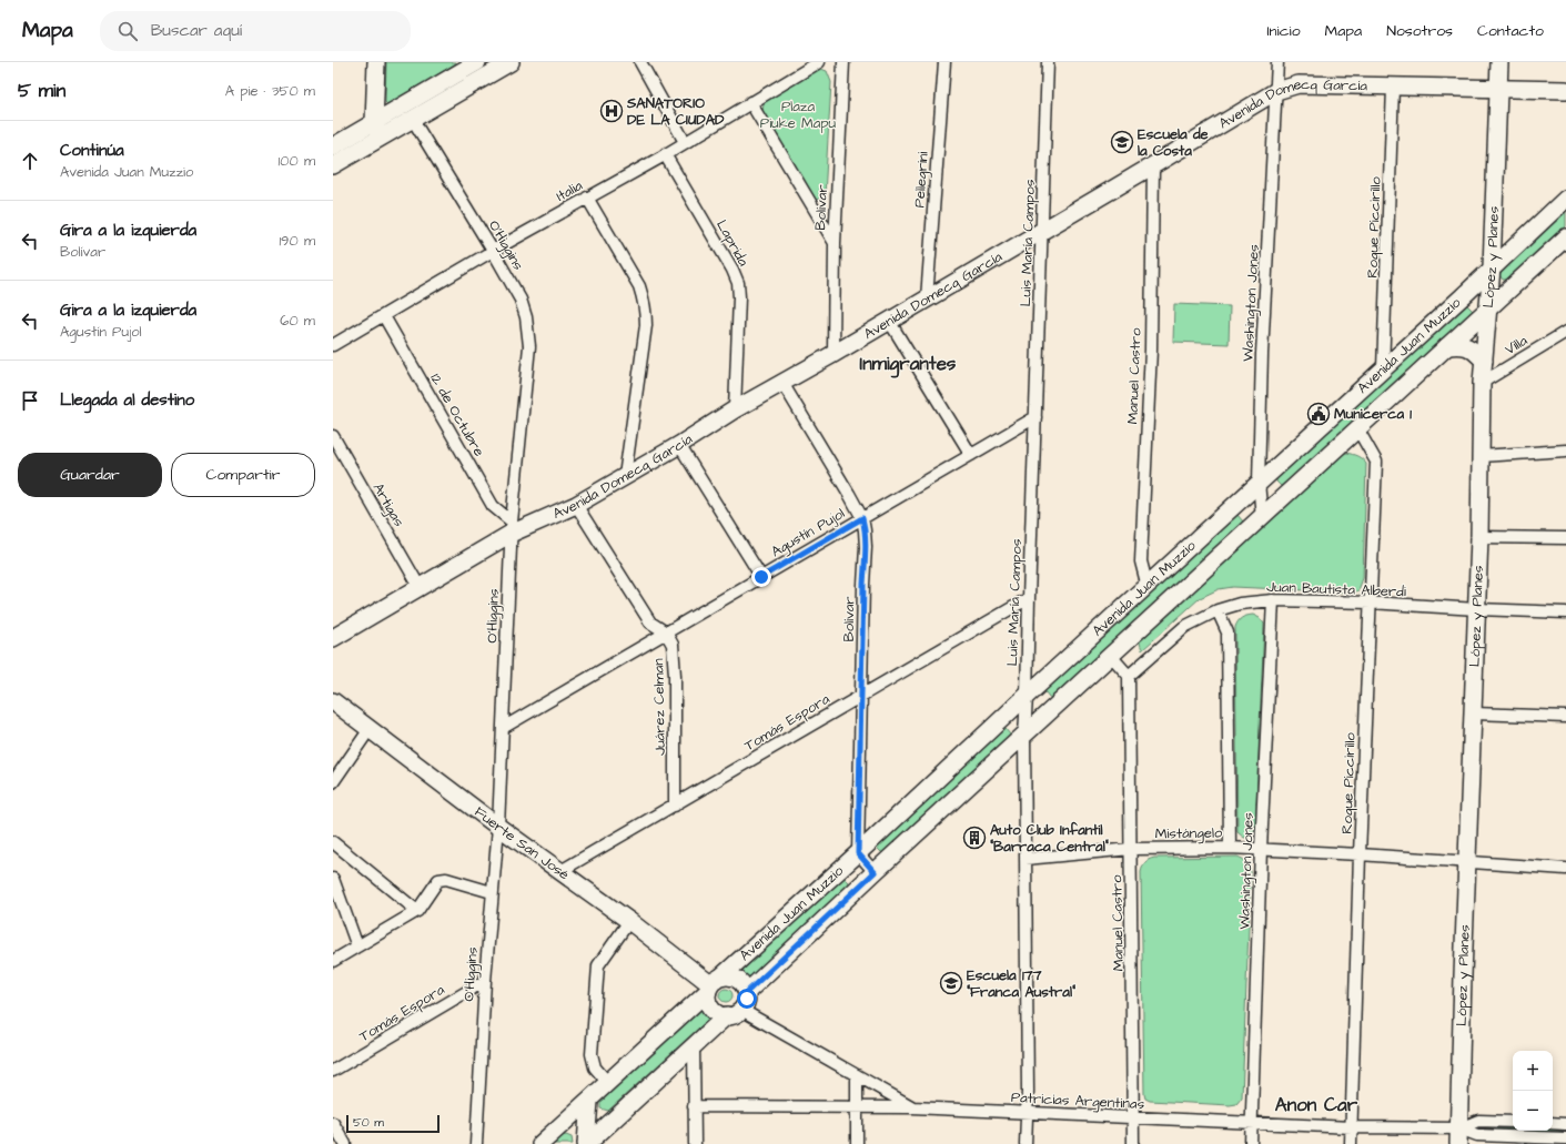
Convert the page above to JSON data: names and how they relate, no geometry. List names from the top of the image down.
{
  "streets": {
    "main road": [
      "Avenida Domecq García",
      "López y Planes",
      "Avenida Juan Muzzio",
      "Fuerte San José"
    ],
    "street": [
      "Pellegrini",
      "Italia",
      "Bolívar",
      "Roque Piccirillo",
      "Laprida",
      "Luis María Campos",
      "O'Higgins",
      "Washington Jones",
      "Villa",
      "Manuel Castro",
      "12 de Octubre",
      "Artigas",
      "Agustín Pujol",
      "Juan Bautista Alberdi",
      "Juárez Celman",
      "Tomás Espora",
      "Mistángelo",
      "Patricias Argentinas"
    ]
  },
  "crossings": [
    ["Avenida Domecq García", "Pellegrini"],
    ["Avenida Domecq García", "Bolívar"],
    ["Avenida Domecq García", "Roque Piccirillo"],
    ["Avenida Domecq García", "Laprida"],
    ["Avenida Domecq García", "Luis María Campos"],
    ["Avenida Domecq García", "O'Higgins"],
    ["Avenida Domecq García", "López y Planes"],
    ["Avenida Domecq García", "Washington Jones"],
    ["Avenida Domecq García", "Manuel Castro"],
    ["Avenida Domecq García", "12 de Octubre"],
    ["Avenida Domecq García", "Artigas"],
    ["Italia", "Laprida"],
    ["Italia", "O'Higgins"],
    ["Italia", "12 de Octubre"],
    ["Bolívar", "Avenida Juan Muzzio"],
    ["Bolívar", "Agustín Pujol"],
    ["Bolívar", "Tomás Espora"],
    ["Roque Piccirillo", "Avenida Juan Muzzio"],
    ["Roque Piccirillo", "Juan Bautista Alberdi"],
    ["Roque Piccirillo", "Mistángelo"],
    ["Roque Piccirillo", "Patricias Argentinas"],
    ["Luis María Campos", "Avenida Juan Muzzio"],
    ["Luis María Campos", "Agustín Pujol"],
    ["Luis María Campos", "Tomás Espora"],
    ["Luis María Campos", "Mistángelo"],
    ["Luis María Campos", "Patricias Argentinas"],
    ["O'Higgins", "12 de Octubre"],
    ["O'Higgins", "Agustín Pujol"],
    ["O'Higgins", "Tomás Espora"],
    ["O'Higgins", "Fuerte San José"],
    ["López y Planes", "Avenida Juan Muzzio"],
    ["López y Planes", "Villa"],
    ["López y Planes", "Juan Bautista Alberdi"],
    ["López y Planes", "Mistángelo"],
    ["López y Planes", "Patricias Argentinas"],
    ["Washington Jones", "Avenida Juan Muzzio"],
    ["Washington Jones", "Juan Bautista Alberdi"],
    ["Washington Jones", "Mistángelo"],
    ["Washington Jones", "Patricias Argentinas"],
    ["Avenida Juan Muzzio", "Manuel Castro"],
    ["Avenida Juan Muzzio", "Fuerte San José"],
    ["Manuel Castro", "Juan Bautista Alberdi"],
    ["Manuel Castro", "Mistángelo"],
    ["Manuel Castro", "Patricias Argentinas"],
    ["Agustín Pujol", "Juárez Celman"],
    ["Juárez Celman", "Tomás Espora"],
    ["Tomás Espora", "Fuerte San José"]
  ],
  "districts": ["Inmigrantes", "Anon Car"],
  "parks": ["Plaza Piuke Mapu"],
  "places": {
    "hospital": ["SANATORIO DE LA CIUDAD"],
    "school or university": ["Escuela de la Costa", "Escuela 177 \"Franca Austral\""],
    "public building": ["Municerca 1"],
    "building": ["Auto Club Infantil \"Barraca Central\""]
  },
  "scale_bar": "50 m",
  "page": {
    "header": "Mapa",
    "search": "Buscar aquí",
    "nav": [
      "Inicio",
      "Mapa",
      "Nosotros",
      "Contacto"
    ],
    "heading": ["5 min", "A pie · 350 m"],
    "list": [
      ["Continúa", "Avenida Juan Muzzio", "100 m"],
      ["Gira a la izquierda", "Bolívar", "190 m"],
      ["Gira a la izquierda", "Agustín Pujol", "60 m"],
      "Llegada al destino"
    ],
    "buttons": ["Guardar", "Compartir"],
    "map_buttons": ["+", "−"],
    "scale": "50 m"
  }
}
